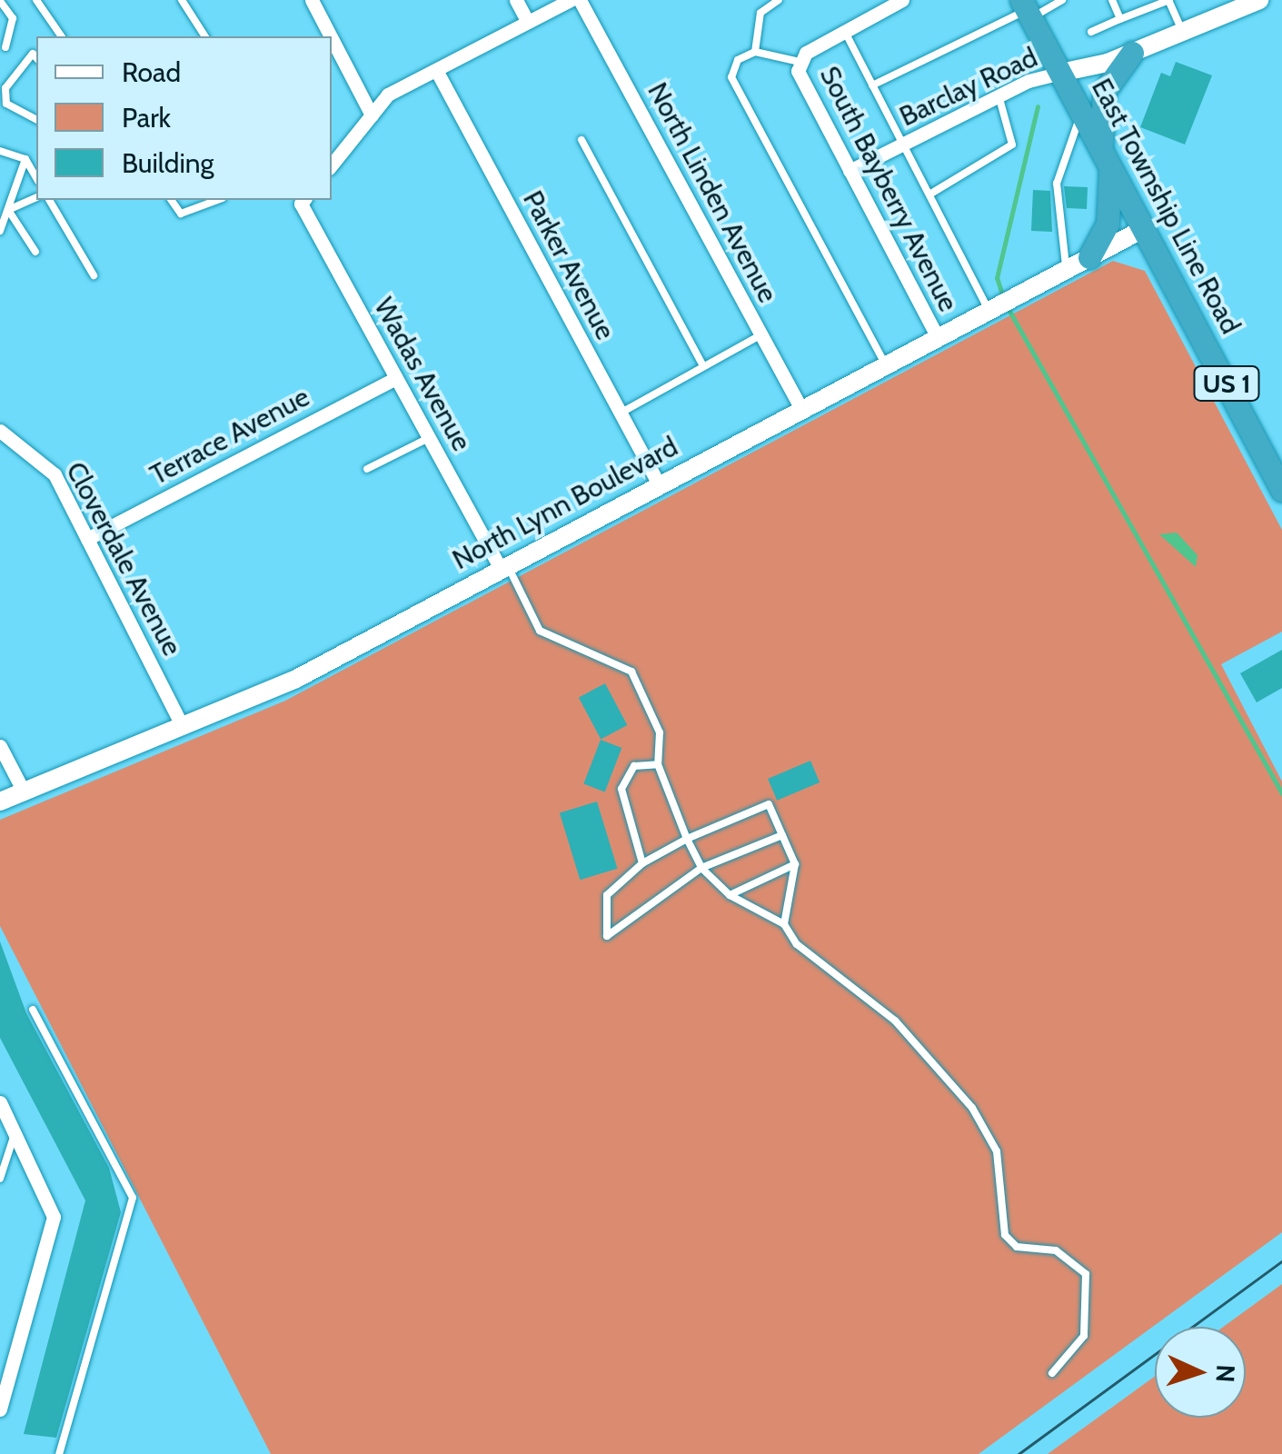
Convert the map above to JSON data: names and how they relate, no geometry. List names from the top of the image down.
{
  "streets": {
    "highway": ["East Township Line Road", "US 1"],
    "street": [
      "Barclay Road",
      "South Bayberry Avenue",
      "North Linden Avenue",
      "Parker Avenue",
      "Wadas Avenue",
      "Terrace Avenue",
      "North Lynn Boulevard",
      "Cloverdale Avenue"
    ]
  },
  "crossings": [
    ["Barclay Road", "South Bayberry Avenue"],
    ["Barclay Road", "East Township Line Road"],
    ["South Bayberry Avenue", "North Lynn Boulevard"],
    ["North Linden Avenue", "North Lynn Boulevard"],
    ["East Township Line Road", "North Lynn Boulevard"],
    ["Parker Avenue", "North Lynn Boulevard"],
    ["Wadas Avenue", "Terrace Avenue"],
    ["Wadas Avenue", "North Lynn Boulevard"],
    ["Terrace Avenue", "Cloverdale Avenue"],
    ["North Lynn Boulevard", "Cloverdale Avenue"]
  ],
  "legend": ["Road", "Park", "Building"],
  "north": "right"
}
